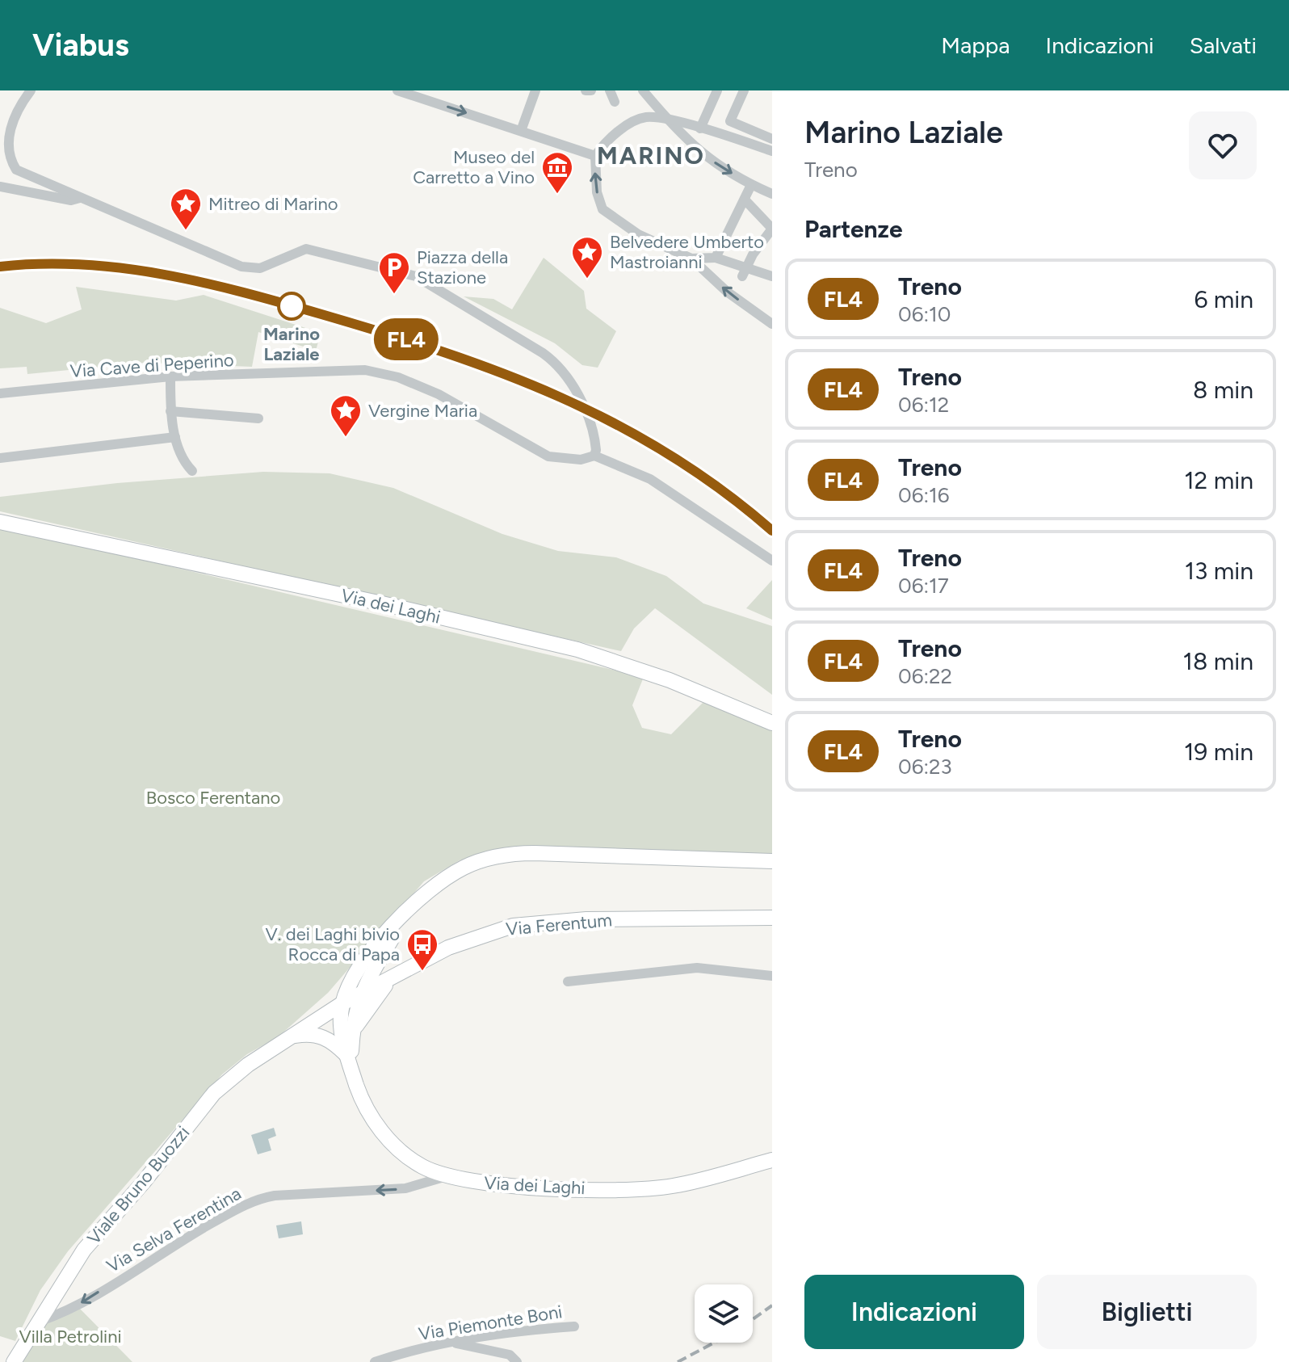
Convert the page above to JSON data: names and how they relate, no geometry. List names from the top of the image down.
{
  "streets": {
    "main road": ["Via dei Laghi", "Via Ferentum", "Viale Bruno Buozzi"],
    "street": ["Via Cave di Peperino", "Via Selva Ferentina", "Via Piemonte Boni"]
  },
  "crossings": [
    ["Via dei Laghi", "Via Ferentum"],
    ["Via dei Laghi", "Via Selva Ferentina"],
    ["Via Ferentum", "Viale Bruno Buozzi"],
    ["Viale Bruno Buozzi", "Via Selva Ferentina"]
  ],
  "one_way": ["Via Selva Ferentina"],
  "districts": ["MARINO"],
  "parks": ["Bosco Ferentano", "Villa Petrolini"],
  "places": {
    "museum": ["Museo del Carretto a Vino"],
    "place": ["Mitreo di Marino", "Belvedere Umberto Mastroianni", "Vergine Maria"],
    "parking": ["Piazza della Stazione"],
    "other": ["Marino Laziale"],
    "bus stop": ["V. dei Laghi bivio Rocca di Papa"]
  },
  "page": {
    "header": "Viabus",
    "nav": ["Mappa", "Indicazioni", "Salvati"],
    "on_map": "FL4",
    "heading": [
      ["Marino Laziale", "Treno"],
      "Partenze"
    ],
    "list": [
      {
        "mark": "FL4",
        "name": "Treno",
        "note": "06:10",
        "value": "6 min"
      },
      {
        "mark": "FL4",
        "name": "Treno",
        "note": "06:12",
        "value": "8 min"
      },
      {
        "mark": "FL4",
        "name": "Treno",
        "note": "06:16",
        "value": "12 min"
      },
      {
        "mark": "FL4",
        "name": "Treno",
        "note": "06:17",
        "value": "13 min"
      },
      {
        "mark": "FL4",
        "name": "Treno",
        "note": "06:22",
        "value": "18 min"
      },
      {
        "mark": "FL4",
        "name": "Treno",
        "note": "06:23",
        "value": "19 min"
      }
    ],
    "buttons": ["Indicazioni", "Biglietti"]
  }
}
